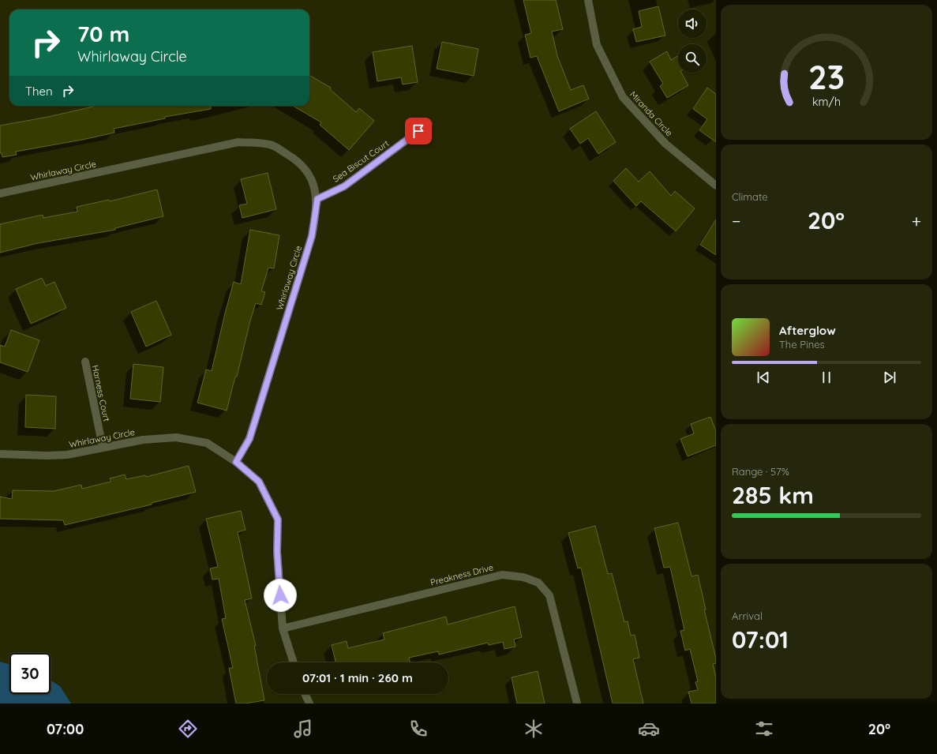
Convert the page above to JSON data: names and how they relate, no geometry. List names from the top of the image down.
{
  "streets": {
    "street": [
      "Miranda Circle",
      "Sea Biscut Court",
      "Whirlaway Circle",
      "Harness Court",
      "Preakness Drive"
    ]
  },
  "crossings": [
    ["Sea Biscut Court", "Whirlaway Circle"],
    ["Whirlaway Circle", "Harness Court"]
  ],
  "page": {
    "turn": ["70 m", "Whirlaway Circle"],
    "then": "Then",
    "tile": [
      "Climate",
      ["Range · 57%", "285 km"],
      ["Arrival", "07:01"]
    ],
    "heat": ["−", "20°", "+"],
    "song": ["Afterglow", "The Pines"],
    "limit": "30",
    "trip": "07:01 · 1 min · 260 m",
    "tabs": ["07:00", "20°"],
    "gauge": ["23", "km/h"]
  }
}
